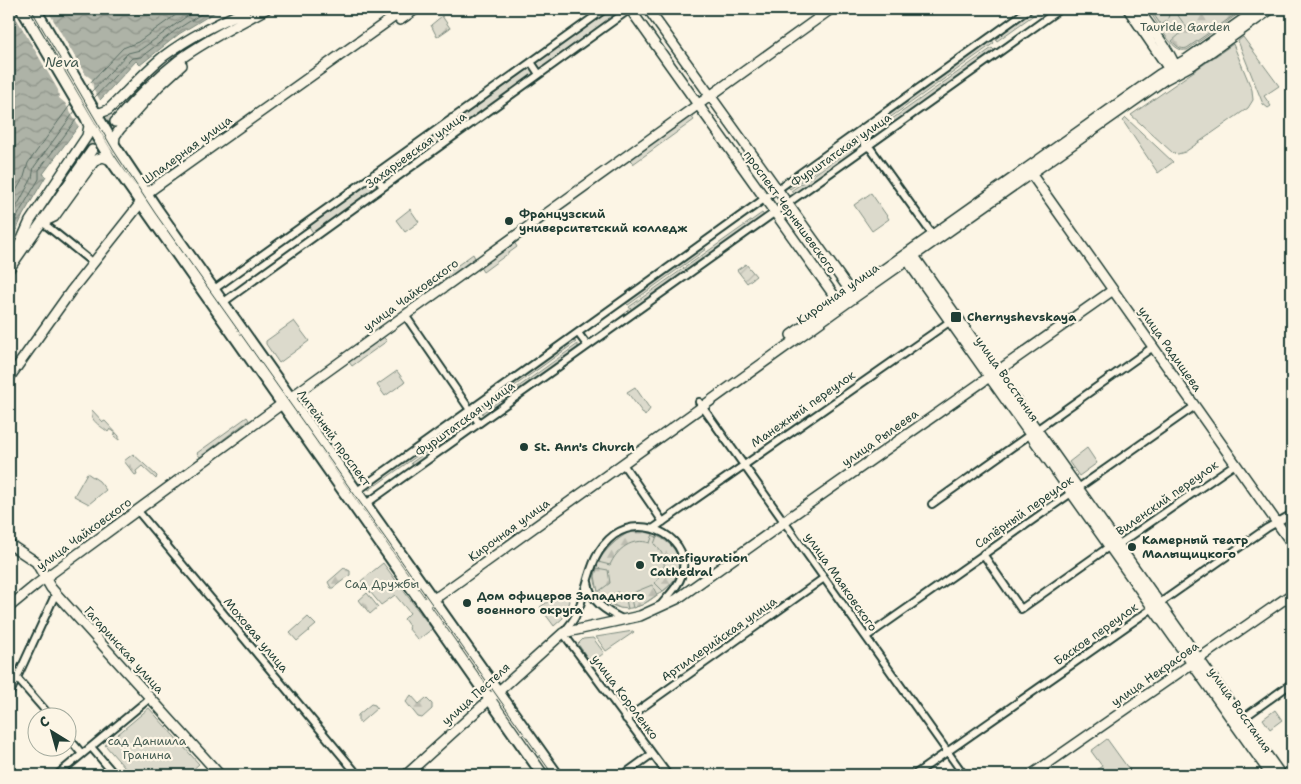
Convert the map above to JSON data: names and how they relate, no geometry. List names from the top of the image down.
{
  "streets": {
    "main road": ["Литейный проспект"],
    "street": [
      "Шпалерная улица",
      "Захарьевская улица",
      "Фурштатская улица",
      "проспект Чернышевского",
      "Кирочная улица",
      "улица Чайковского",
      "улица Радищева",
      "улица Восстания",
      "Манежный переулок",
      "улица Рылеева",
      "Виленский переулок",
      "Сапёрный переулок",
      "улица Маяковского",
      "Басков переулок",
      "Моховая улица",
      "Артиллерийская улица",
      "Гагаринская улица",
      "улица Некрасова",
      "улица Пестеля",
      "улица Короленко"
    ]
  },
  "crossings": [
    ["Шпалерная улица", "Литейный проспект"],
    ["Захарьевская улица", "проспект Чернышевского"],
    ["Захарьевская улица", "Литейный проспект"],
    ["Фурштатская улица", "проспект Чернышевского"],
    ["Фурштатская улица", "Литейный проспект"],
    ["проспект Чернышевского", "Кирочная улица"],
    ["проспект Чернышевского", "улица Чайковского"],
    ["Кирочная улица", "улица Радищева"],
    ["Кирочная улица", "улица Восстания"],
    ["Кирочная улица", "Литейный проспект"],
    ["Кирочная улица", "улица Маяковского"],
    ["улица Чайковского", "Литейный проспект"],
    ["улица Чайковского", "Моховая улица"],
    ["улица Чайковского", "Гагаринская улица"],
    ["улица Радищева", "улица Рылеева"],
    ["улица Радищева", "Виленский переулок"],
    ["улица Радищева", "Сапёрный переулок"],
    ["улица Радищева", "Басков переулок"],
    ["улица Восстания", "Манежный переулок"],
    ["улица Восстания", "улица Рылеева"],
    ["улица Восстания", "Виленский переулок"],
    ["улица Восстания", "Сапёрный переулок"],
    ["улица Восстания", "Басков переулок"],
    ["улица Восстания", "улица Некрасова"],
    ["Манежный переулок", "улица Рылеева"],
    ["Манежный переулок", "улица Маяковского"],
    ["Литейный проспект", "улица Пестеля"],
    ["улица Рылеева", "улица Маяковского"],
    ["Виленский переулок", "Сапёрный переулок"],
    ["Сапёрный переулок", "улица Маяковского"],
    ["улица Маяковского", "Басков переулок"],
    ["улица Маяковского", "Артиллерийская улица"],
    ["Артиллерийская улица", "улица Короленко"],
    ["улица Пестеля", "улица Короленко"]
  ],
  "water": ["Neva"],
  "parks": ["Tauride Garden", "Сад Дружбы", "сад Даниила Гранина"],
  "places": {
    "other": [
      "Французский университетский колледж",
      "St. Ann's Church",
      "Камерный театр Малыщицкого",
      "Transfiguration Cathedral",
      "Дом офицеров Западного военного округа"
    ],
    "transit": ["Chernyshevskaya"]
  },
  "north": "top left"
}
